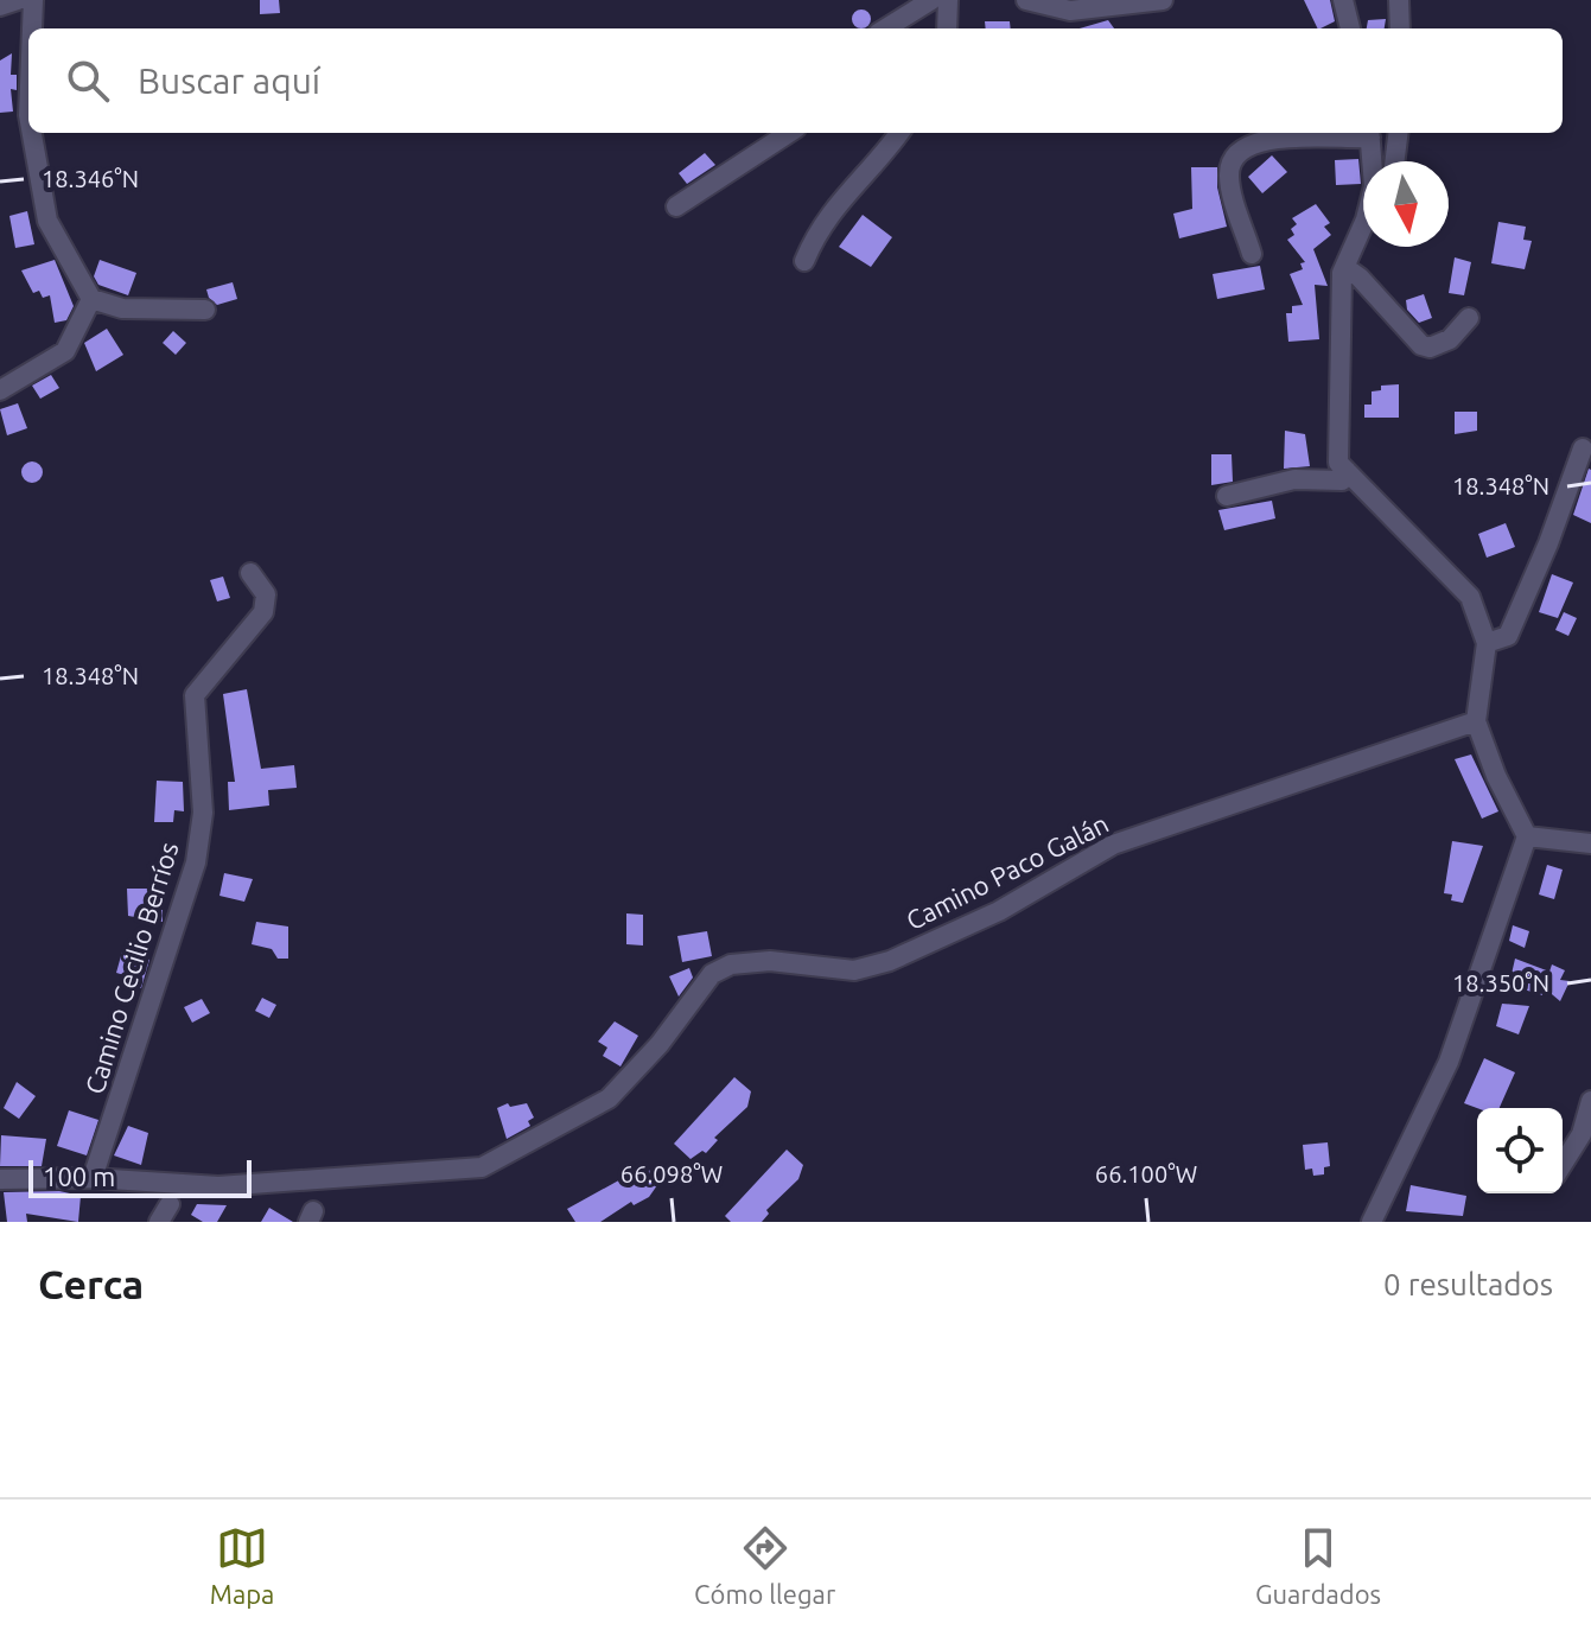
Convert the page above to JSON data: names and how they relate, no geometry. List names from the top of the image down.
{
  "streets": {
    "street": ["Camino Paco Galán", "Camino Cecilio Berríos"]
  },
  "crossings": [
    ["Camino Paco Galán", "Camino Cecilio Berríos"]
  ],
  "scale_bar": "100 m",
  "north": "bottom",
  "page": {
    "search": "Buscar aquí",
    "scale": "100 m",
    "heading": ["Cerca", "0 resultados"],
    "nav": ["Mapa", "Cómo llegar", "Guardados"]
  },
  "coordinates": [
    "18.346°N",
    "18.348°N",
    "18.350°N",
    "66.098°W",
    "66.100°W"
  ]
}
